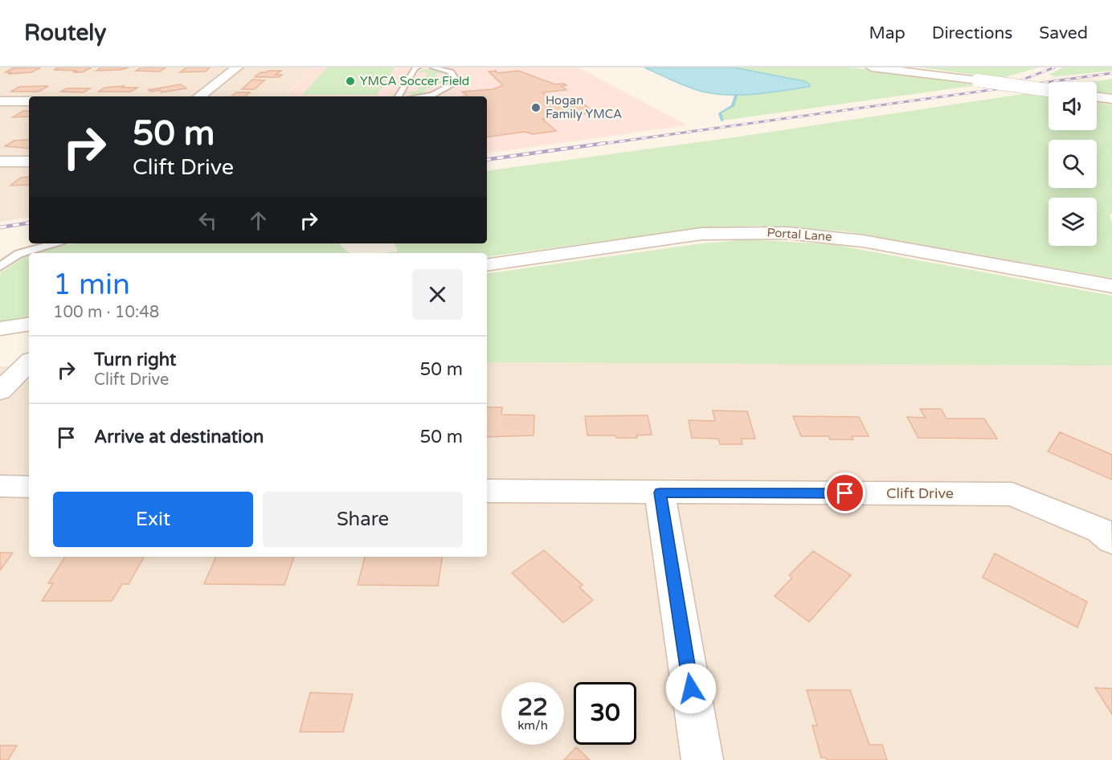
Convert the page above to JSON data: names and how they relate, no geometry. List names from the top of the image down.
{
  "streets": {
    "street": ["Portal Lane", "Clift Drive"]
  },
  "places": ["YMCA Soccer Field", "Hogan Family YMCA"],
  "page": {
    "header": "Routely",
    "nav": ["Map", "Directions", "Saved"],
    "turn": ["50 m", "Clift Drive"],
    "heading": ["1 min", "100 m · 10:48"],
    "list": [
      {
        "name": "Turn right",
        "note": "Clift Drive",
        "value": "50 m"
      },
      {
        "name": "Arrive at destination",
        "value": "50 m"
      }
    ],
    "buttons": ["Exit", "Share"],
    "speed": "22 km/h",
    "limit": "30"
  }
}
